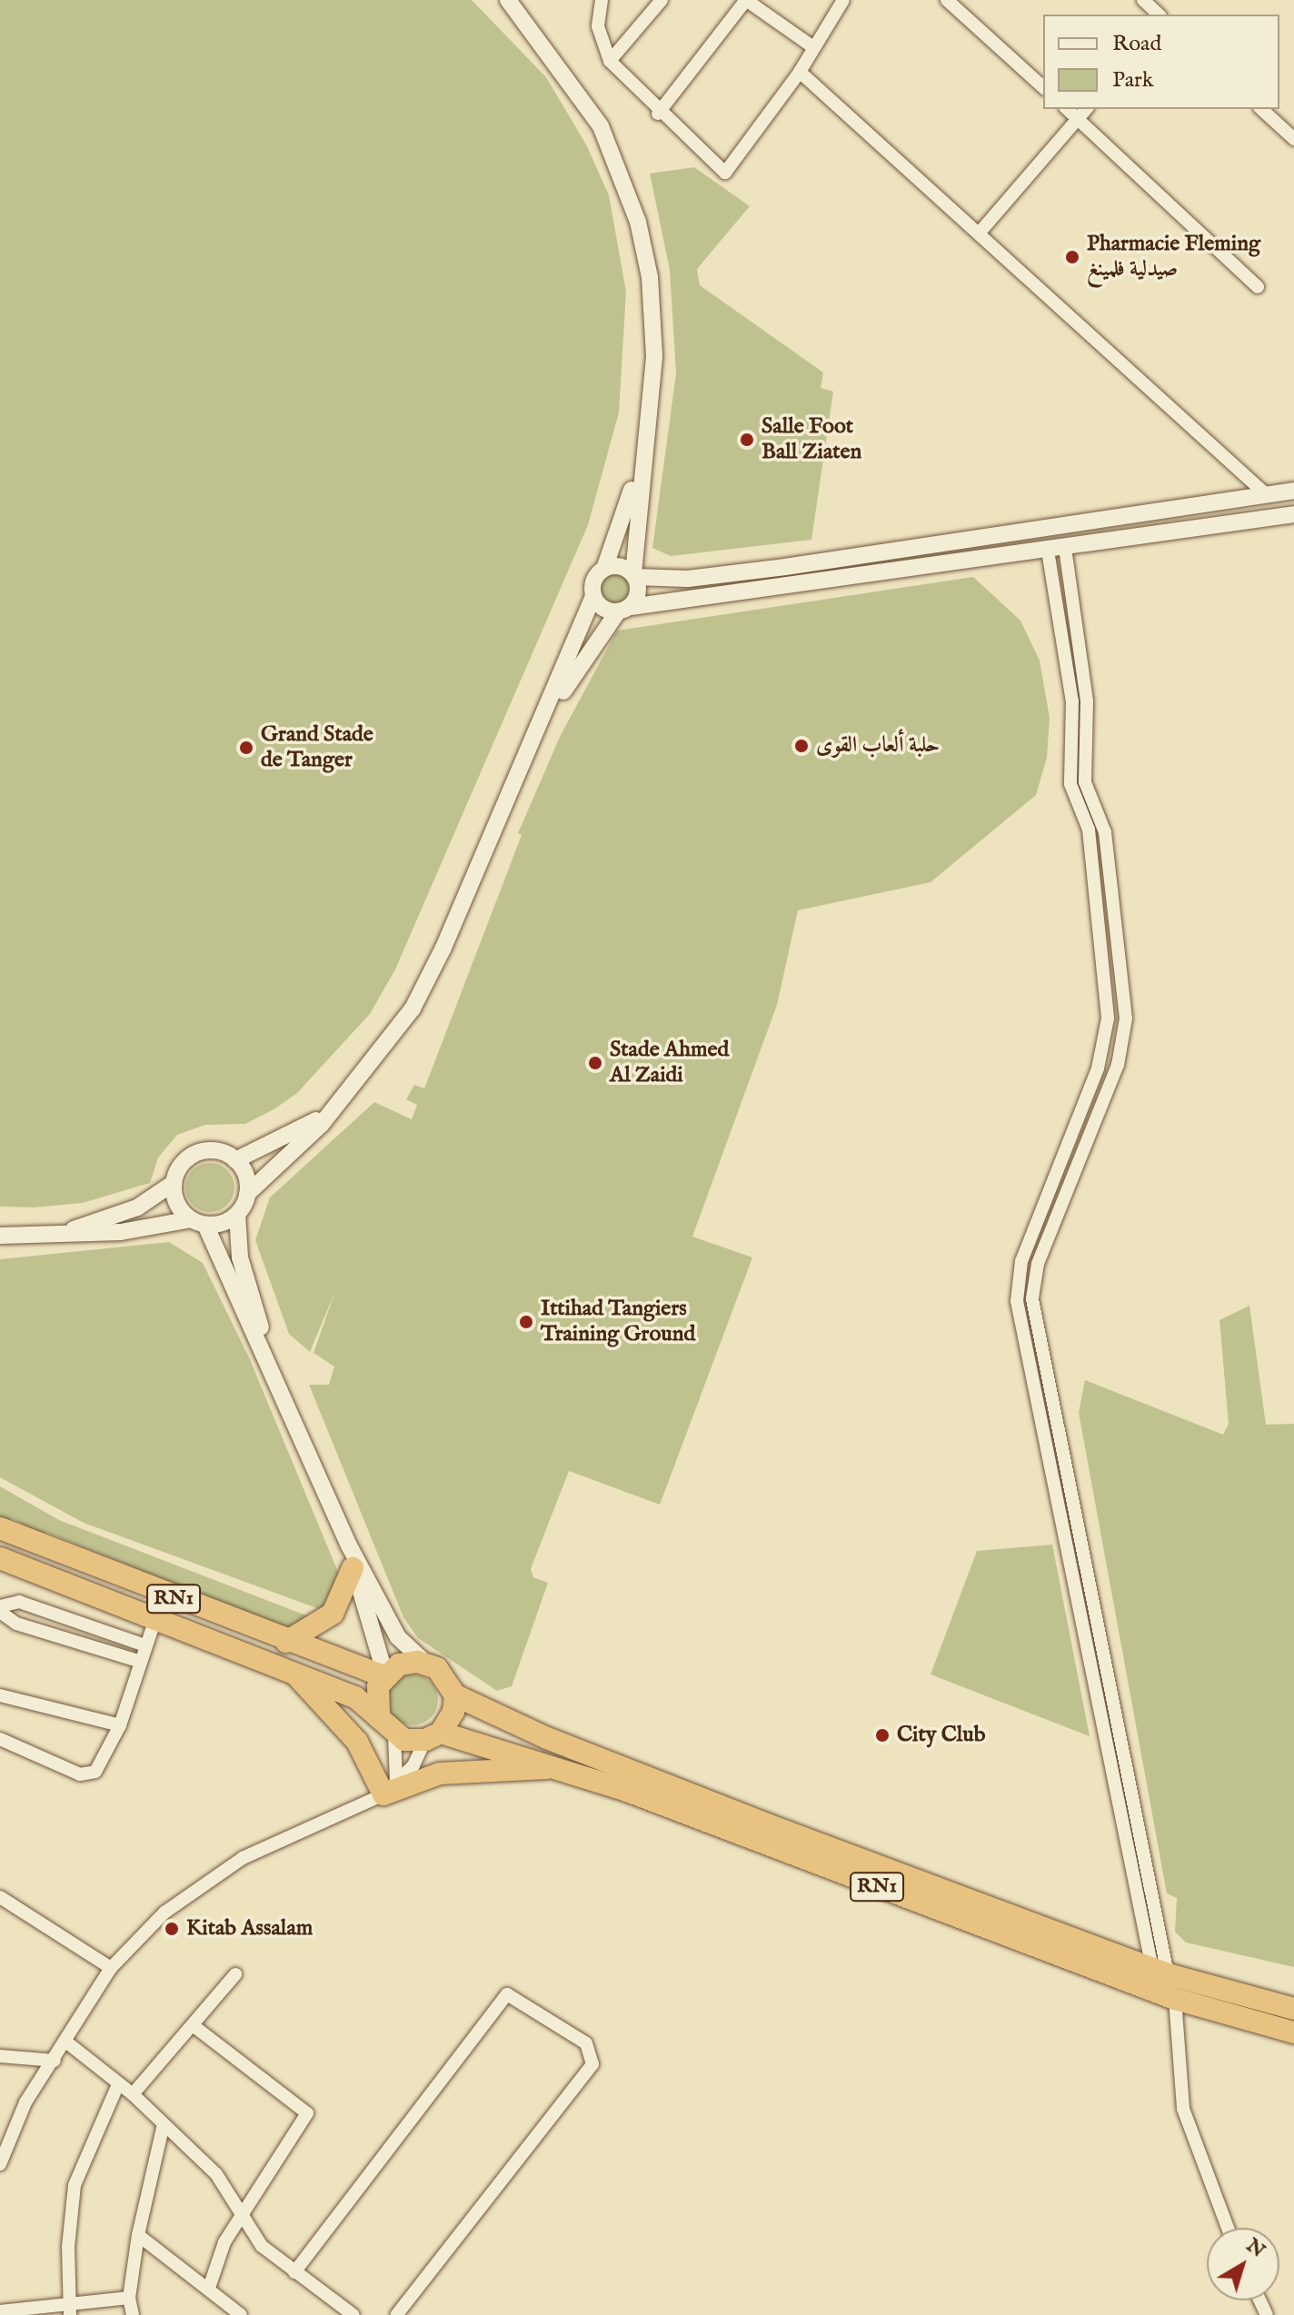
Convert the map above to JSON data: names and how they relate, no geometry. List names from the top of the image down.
{
  "streets": {
    "highway": ["RN1"]
  },
  "places": [
    "Pharmacie Fleming صيدلية فلمينغ",
    "Salle Foot Ball Ziaten",
    "حلبة ألعاب القوى",
    "Grand Stade de Tanger",
    "Stade Ahmed Al Zaidi",
    "Ittihad Tangiers Training Ground",
    "City Club",
    "Kitab Assalam"
  ],
  "legend": ["Road", "Park"],
  "north": "top right"
}
